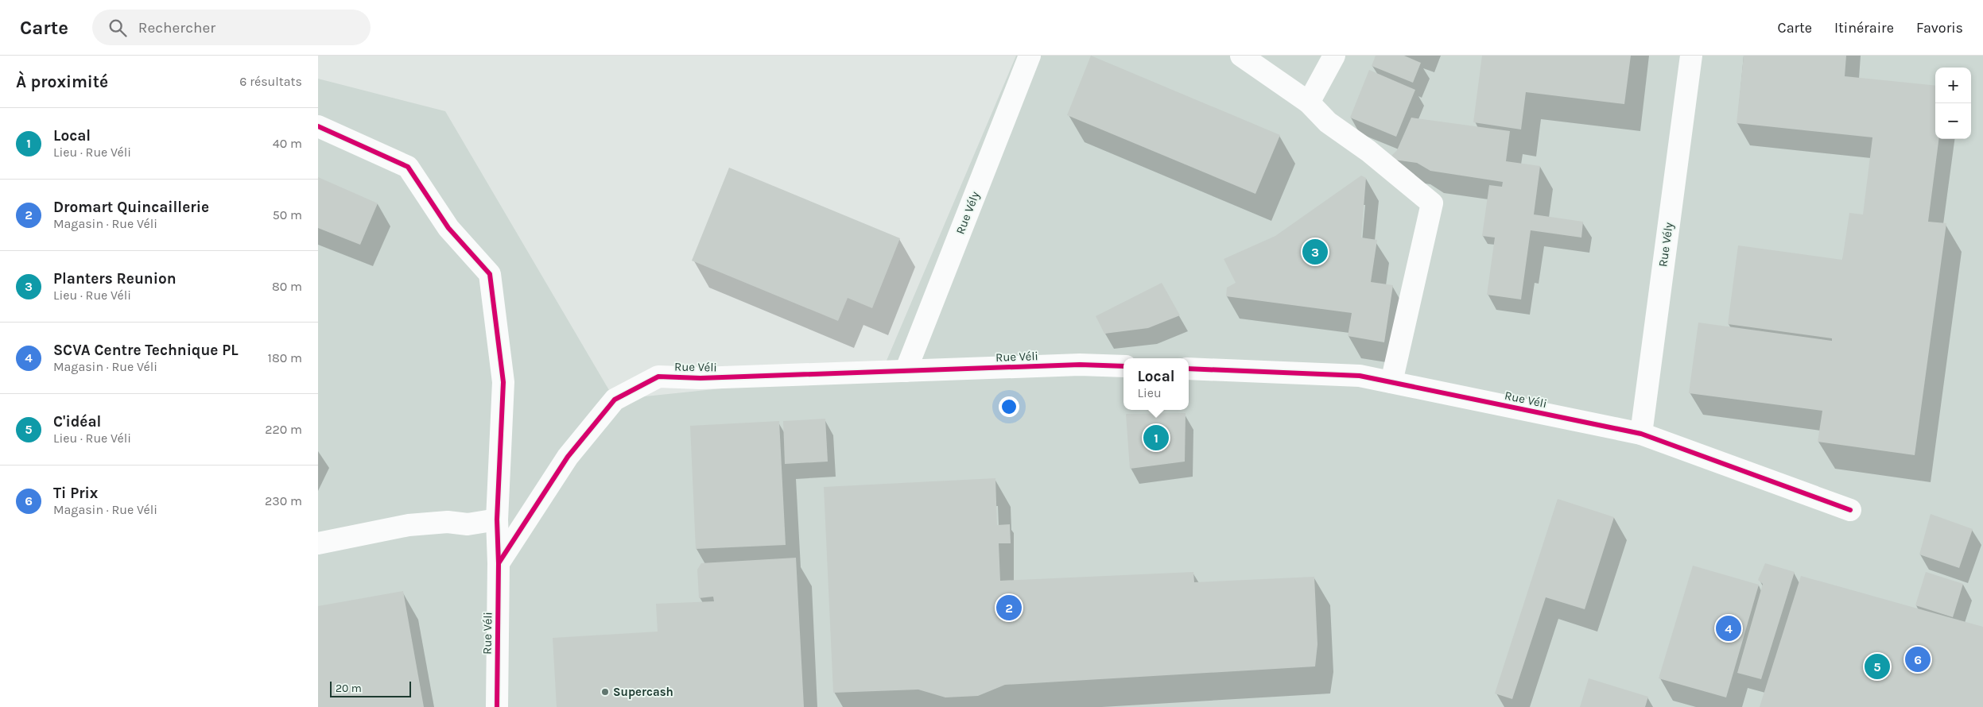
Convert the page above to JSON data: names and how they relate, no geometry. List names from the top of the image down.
{
  "streets": {
    "street": ["Rue Vély", "Rue Véli"]
  },
  "crossings": [
    ["Rue Vély", "Rue Véli"]
  ],
  "places": ["Supercash"],
  "scale_bar": "20 m",
  "page": {
    "header": "Carte",
    "search": "Rechercher",
    "nav": ["Carte", "Itinéraire", "Favoris"],
    "heading": ["À proximité", "6 résultats"],
    "map_buttons": ["+", "−"],
    "list": [
      {
        "mark": "1",
        "name": "Local",
        "note": "Lieu · Rue Véli",
        "value": "40 m"
      },
      {
        "mark": "2",
        "name": "Dromart Quincaillerie",
        "note": "Magasin · Rue Véli",
        "value": "50 m"
      },
      {
        "mark": "3",
        "name": "Planters Reunion",
        "note": "Lieu · Rue Véli",
        "value": "80 m"
      },
      {
        "mark": "4",
        "name": "SCVA Centre Technique PL",
        "note": "Magasin · Rue Véli",
        "value": "180 m"
      },
      {
        "mark": "5",
        "name": "C'idéal",
        "note": "Lieu · Rue Véli",
        "value": "220 m"
      },
      {
        "mark": "6",
        "name": "Ti Prix",
        "note": "Magasin · Rue Véli",
        "value": "230 m"
      }
    ],
    "pins": [
      "3",
      "1",
      "2",
      "4",
      "6",
      "5"
    ],
    "popup": ["Local", "Lieu"],
    "scale": "20 m"
  }
}
